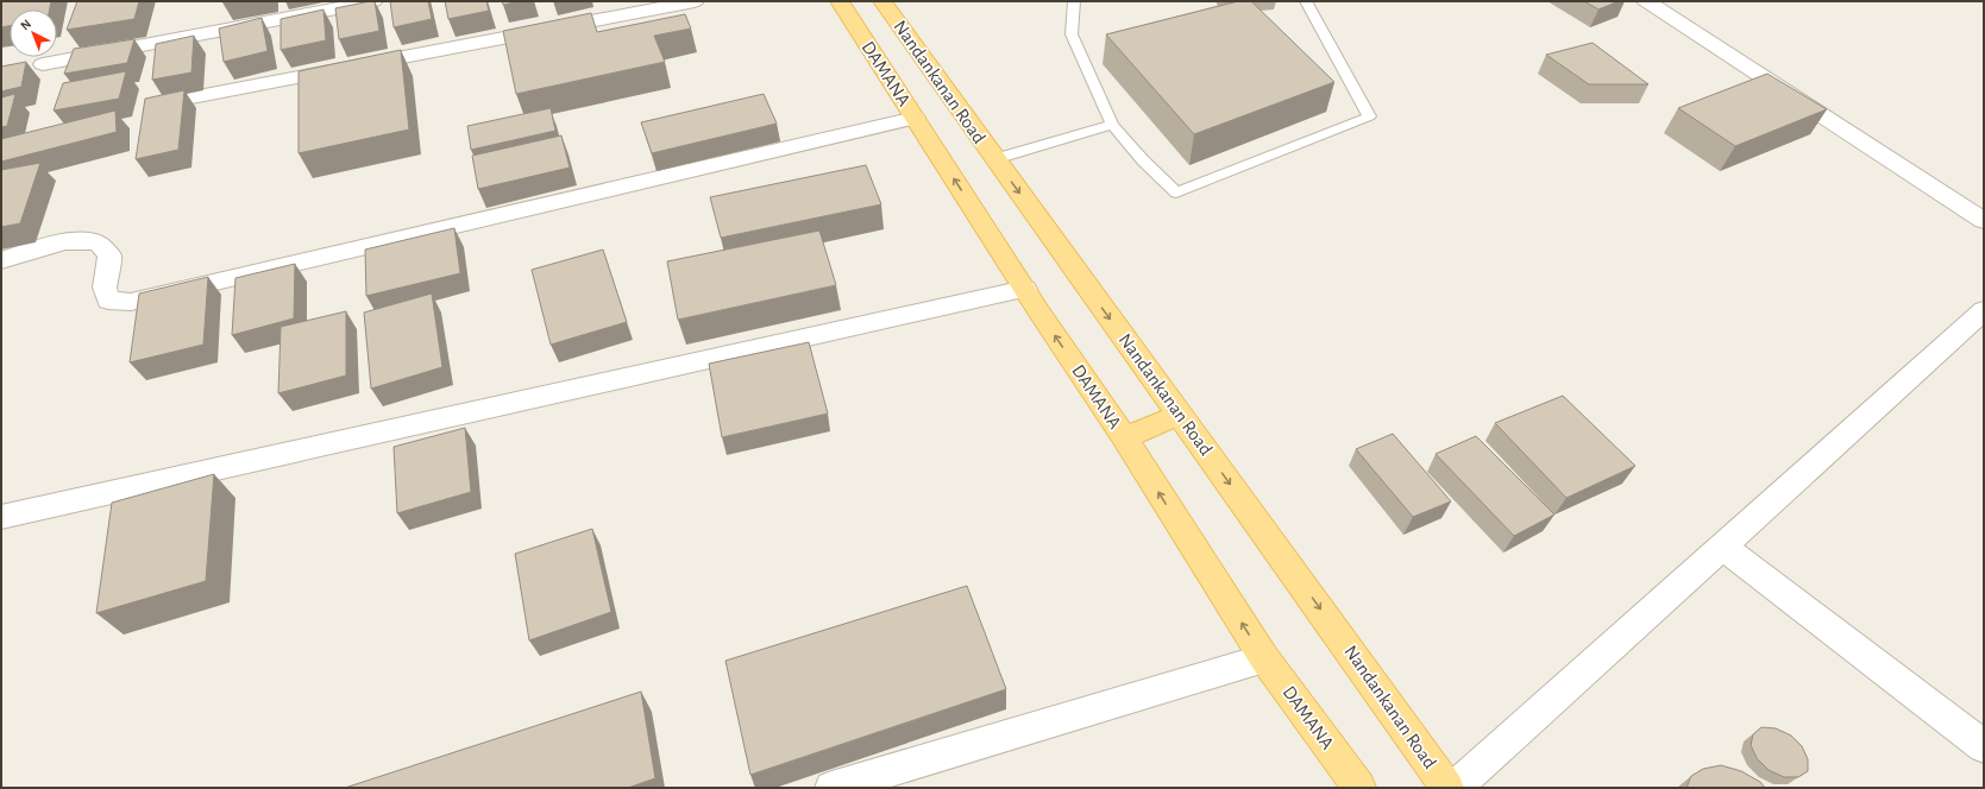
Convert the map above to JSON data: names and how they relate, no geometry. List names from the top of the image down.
{
  "streets": {
    "main road": ["DAMANA", "Nandankanan Road"]
  },
  "one_way": ["DAMANA", "Nandankanan Road"],
  "north": "top left"
}
